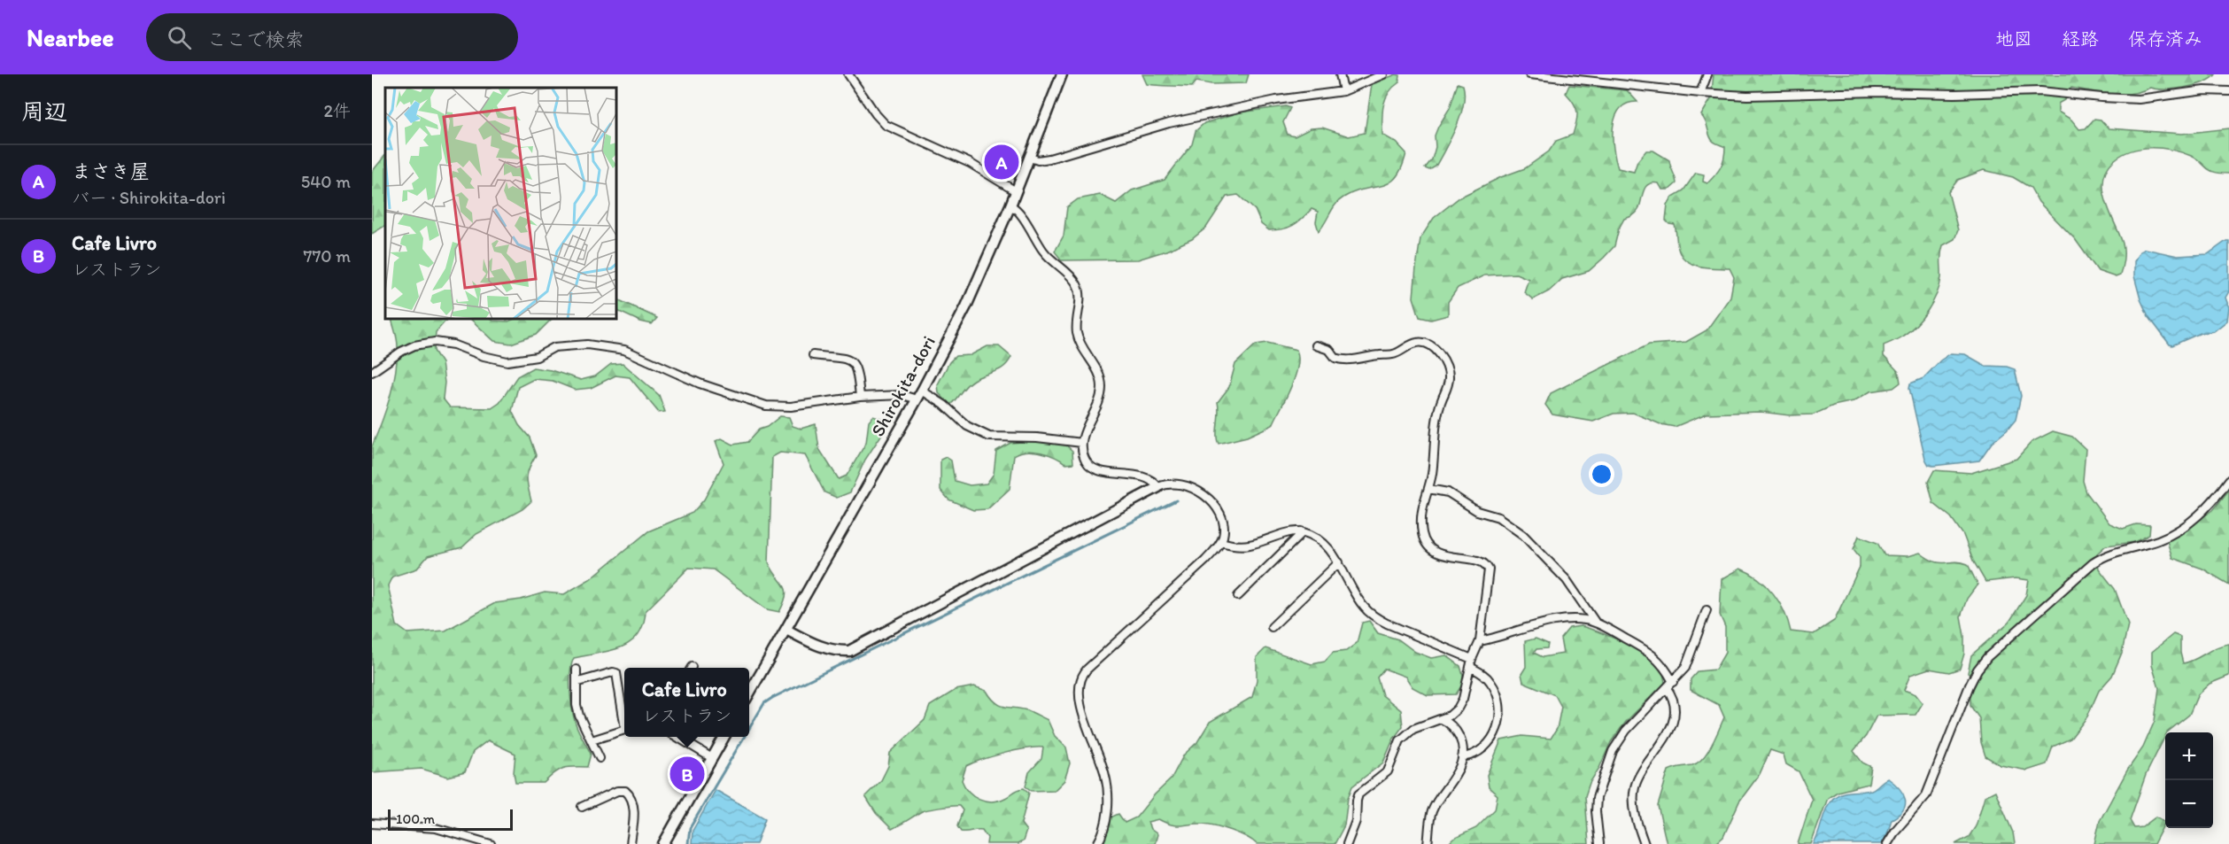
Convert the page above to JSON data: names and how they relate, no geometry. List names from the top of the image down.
{
  "streets": {
    "street": ["Shirokita-dori"]
  },
  "scale_bar": "100 m",
  "page": {
    "header": "Nearbee",
    "search": "ここで検索",
    "nav": ["地図", "経路", "保存済み"],
    "heading": ["周辺", "2件"],
    "pins": ["A", "B"],
    "list": [
      {
        "mark": "A",
        "name": "まさき屋",
        "note": "バー · Shirokita-dori",
        "value": "540 m"
      },
      {
        "mark": "B",
        "name": "Cafe Livro",
        "note": "レストラン",
        "value": "770 m"
      }
    ],
    "popup": ["Cafe Livro", "レストラン"],
    "map_buttons": ["+", "−"],
    "scale": "100 m"
  }
}
